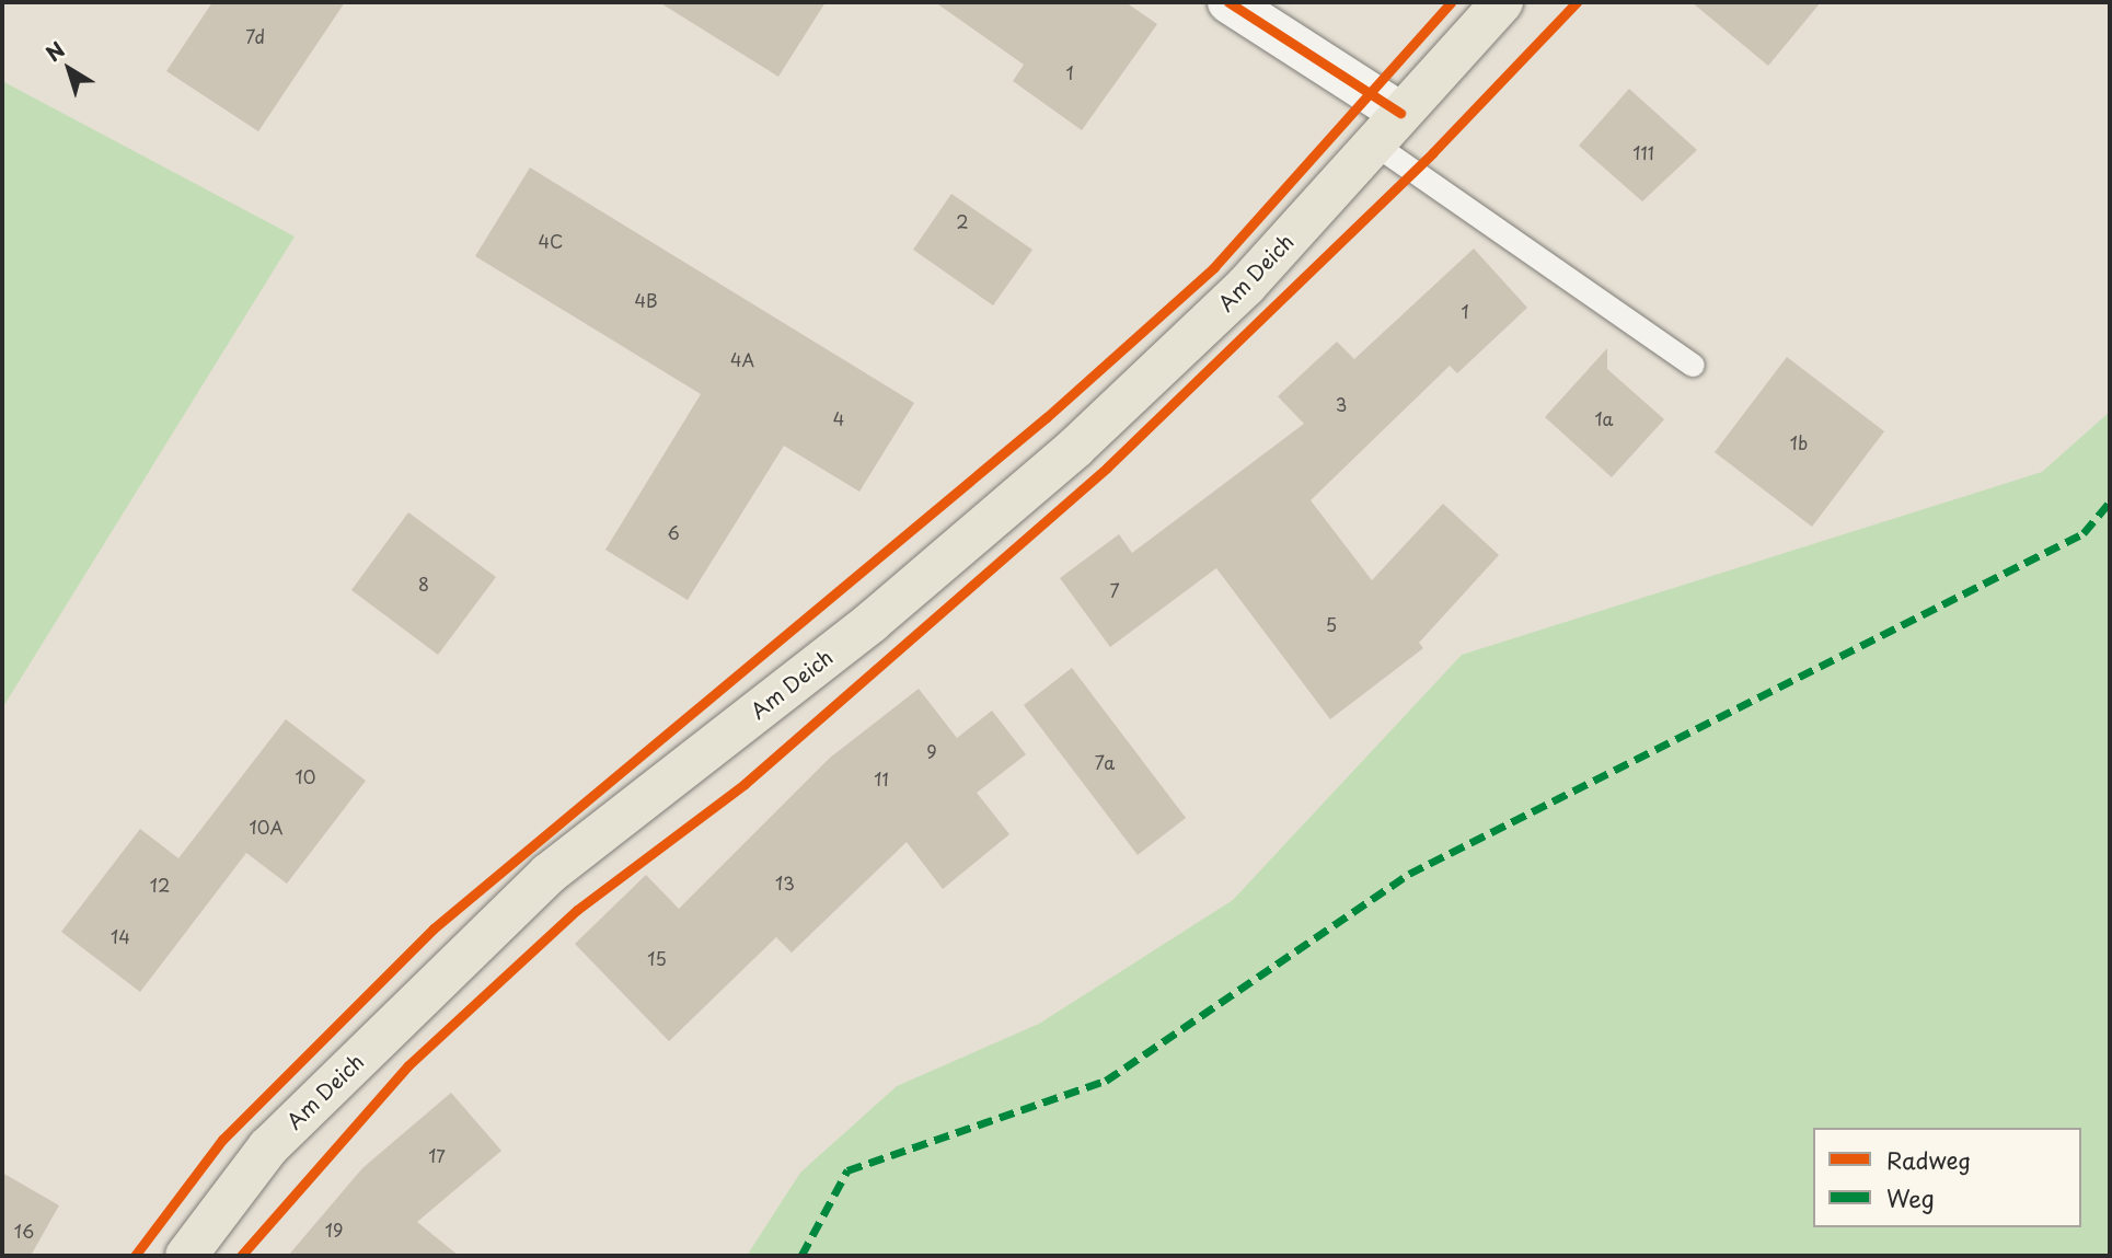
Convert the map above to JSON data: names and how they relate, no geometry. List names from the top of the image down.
{
  "streets": {
    "main road": ["Am Deich"]
  },
  "house_numbers": [
    "7d",
    "1",
    "111",
    "2",
    "4C",
    "4B",
    "1",
    "4A",
    "3",
    "4",
    "1a",
    "1b",
    "6",
    "8",
    "7",
    "5",
    "9",
    "7a",
    "10",
    "11",
    "10A",
    "13",
    "12",
    "14",
    "15",
    "17",
    "19",
    "16"
  ],
  "legend": ["Radweg", "Weg"],
  "north": "top left"
}
